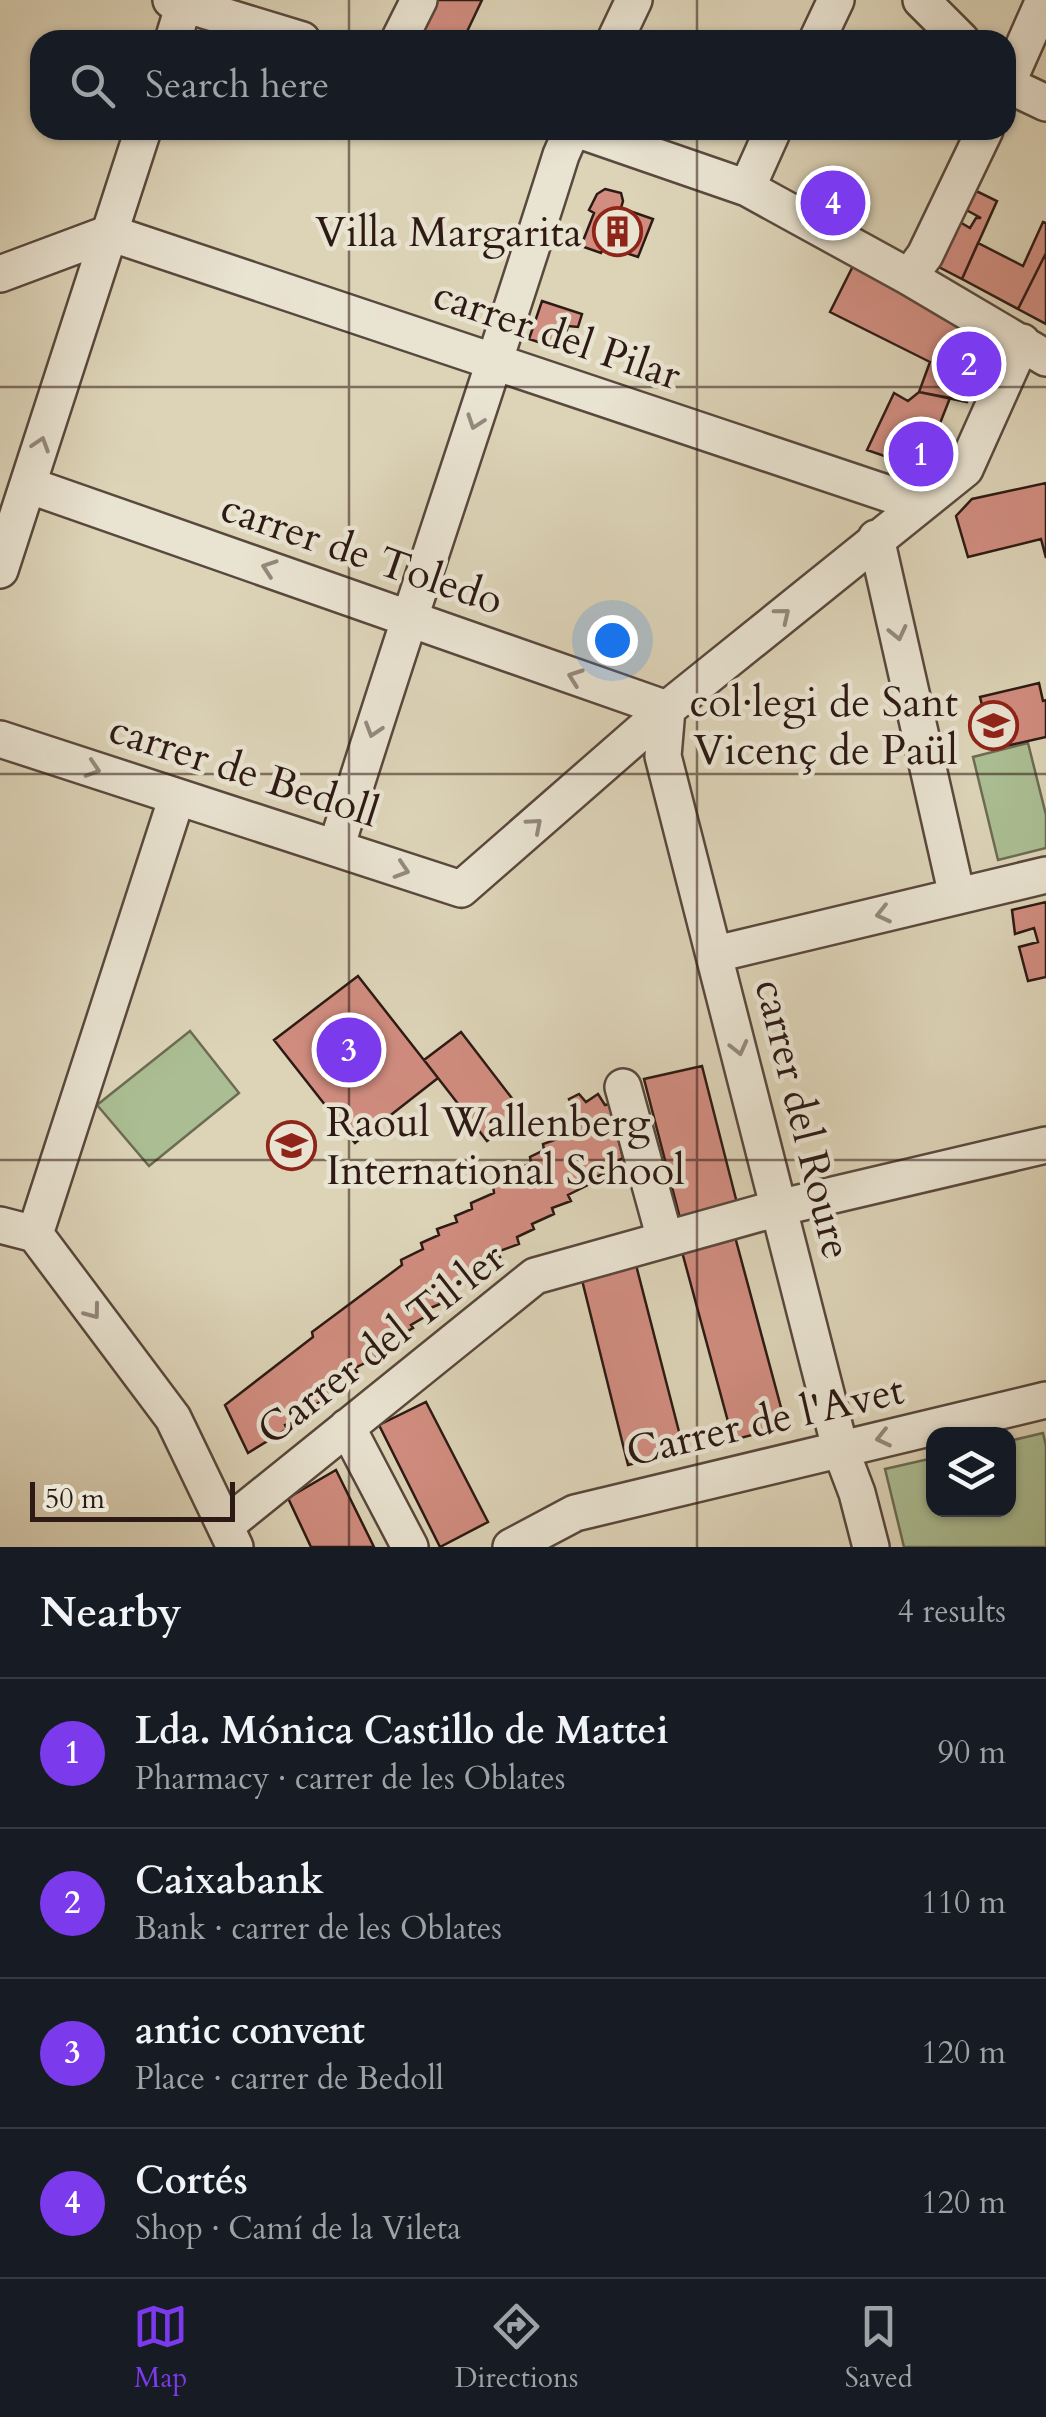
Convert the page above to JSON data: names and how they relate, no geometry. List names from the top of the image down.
{
  "streets": {
    "street": [
      "carrer del Pilar",
      "carrer de Toledo",
      "carrer de Bedoll",
      "carrer del Roure",
      "Carrer del Til·ler",
      "Carrer de l'Avet"
    ]
  },
  "crossings": [
    ["carrer de Toledo", "carrer de Bedoll"],
    ["carrer de Toledo", "carrer del Roure"],
    ["carrer de Bedoll", "carrer del Roure"],
    ["carrer del Roure", "Carrer del Til·ler"],
    ["carrer del Roure", "Carrer de l'Avet"]
  ],
  "one_way": ["carrer de Toledo", "carrer de Bedoll", "Carrer de l'Avet"],
  "places": {
    "building": ["Villa Margarita"],
    "school or university": ["col·legi de Sant Vicenç de Paül", "Raoul Wallenberg International School"]
  },
  "scale_bar": "50 m",
  "page": {
    "search": "Search here",
    "pins": [
      "4",
      "2",
      "1",
      "3"
    ],
    "scale": "50 m",
    "heading": ["Nearby", "4 results"],
    "list": [
      {
        "mark": "1",
        "name": "Lda. Mónica Castillo de Mattei",
        "note": "Pharmacy · carrer de les Oblates",
        "value": "90 m"
      },
      {
        "mark": "2",
        "name": "Caixabank",
        "note": "Bank · carrer de les Oblates",
        "value": "110 m"
      },
      {
        "mark": "3",
        "name": "antic convent",
        "note": "Place · carrer de Bedoll",
        "value": "120 m"
      },
      {
        "mark": "4",
        "name": "Cortés",
        "note": "Shop · Camí de la Vileta",
        "value": "120 m"
      }
    ],
    "nav": ["Map", "Directions", "Saved"]
  }
}
